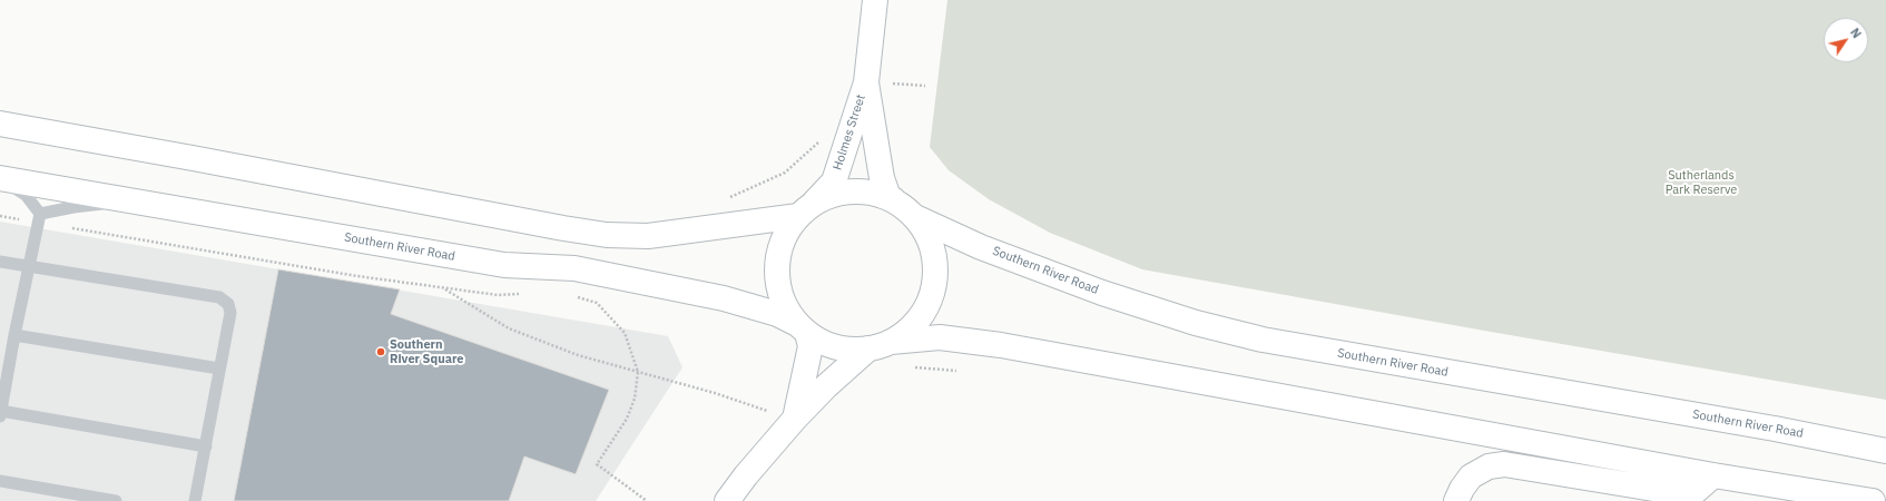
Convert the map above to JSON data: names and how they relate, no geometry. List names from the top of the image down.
{
  "streets": {
    "main road": ["Holmes Street", "Southern River Road"]
  },
  "crossings": [
    ["Holmes Street", "Southern River Road"]
  ],
  "parks": ["Sutherlands Park Reserve"],
  "places": ["Southern River Square"],
  "north": "top right"
}
